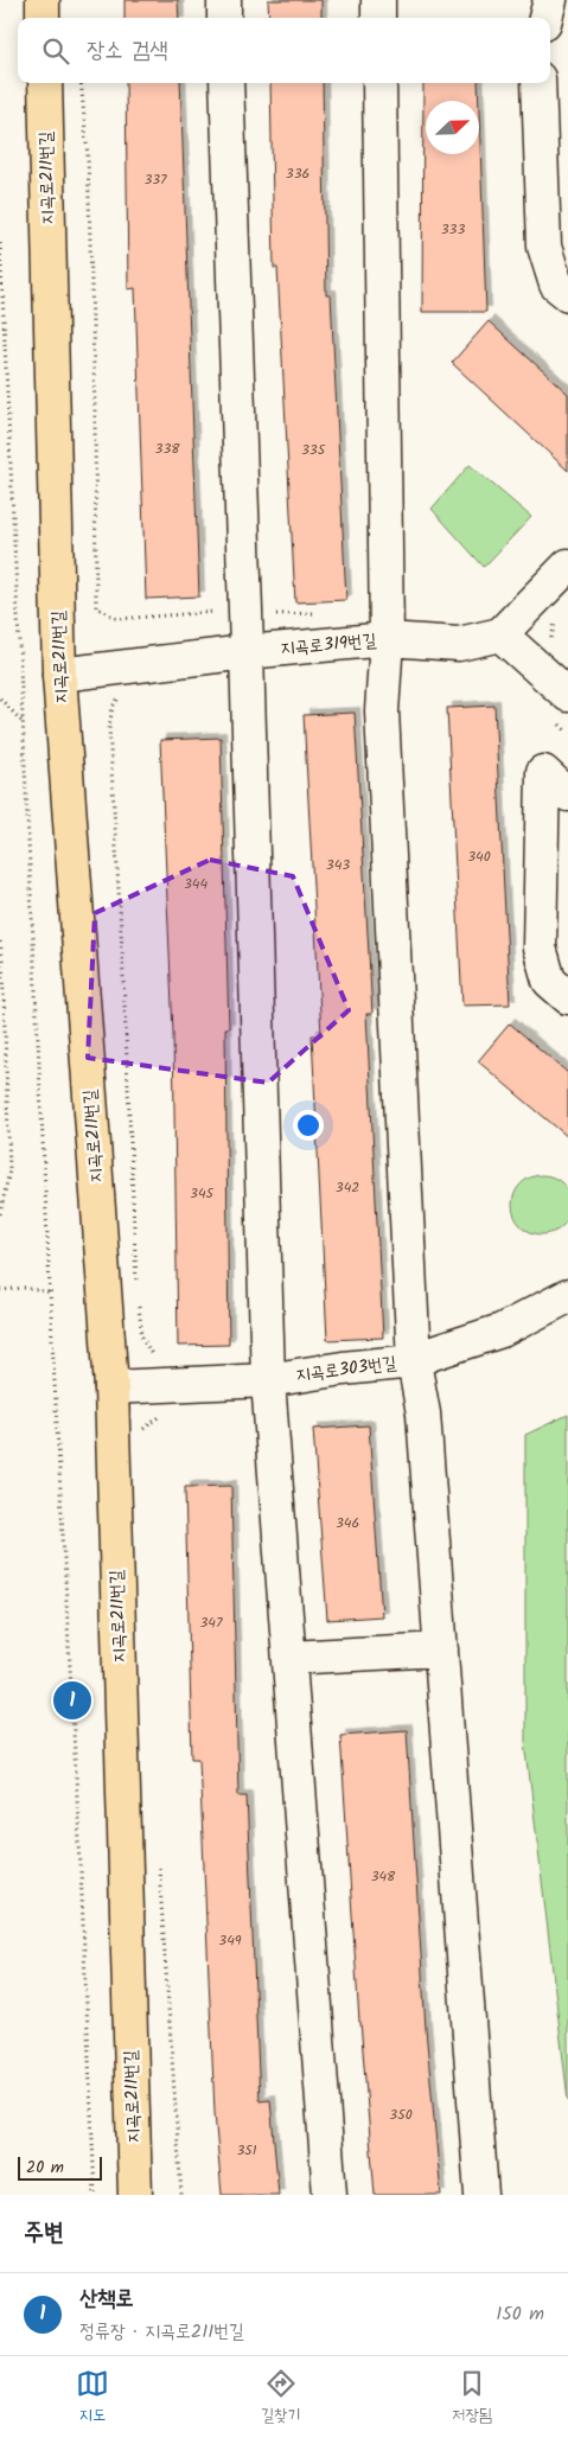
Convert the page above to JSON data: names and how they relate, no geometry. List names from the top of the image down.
{
  "streets": {
    "main road": ["지곡로211번길"],
    "street": ["지곡로319번길", "지곡로303번길"]
  },
  "crossings": [
    ["지곡로211번길", "지곡로319번길"],
    ["지곡로211번길", "지곡로303번길"]
  ],
  "house_numbers": [
    "336",
    "337",
    "333",
    "338",
    "335",
    "340",
    "343",
    "344",
    "342",
    "345",
    "346",
    "347",
    "348",
    "349",
    "350",
    "351"
  ],
  "scale_bar": "20 m",
  "north": "top right",
  "page": {
    "search": "장소 검색",
    "pins": "1",
    "scale": "20 m",
    "heading": "주변",
    "list": [
      {
        "mark": "1",
        "name": "산책로",
        "note": "정류장 · 지곡로211번길",
        "value": "150 m"
      }
    ],
    "nav": ["지도", "길찾기", "저장됨"]
  }
}
